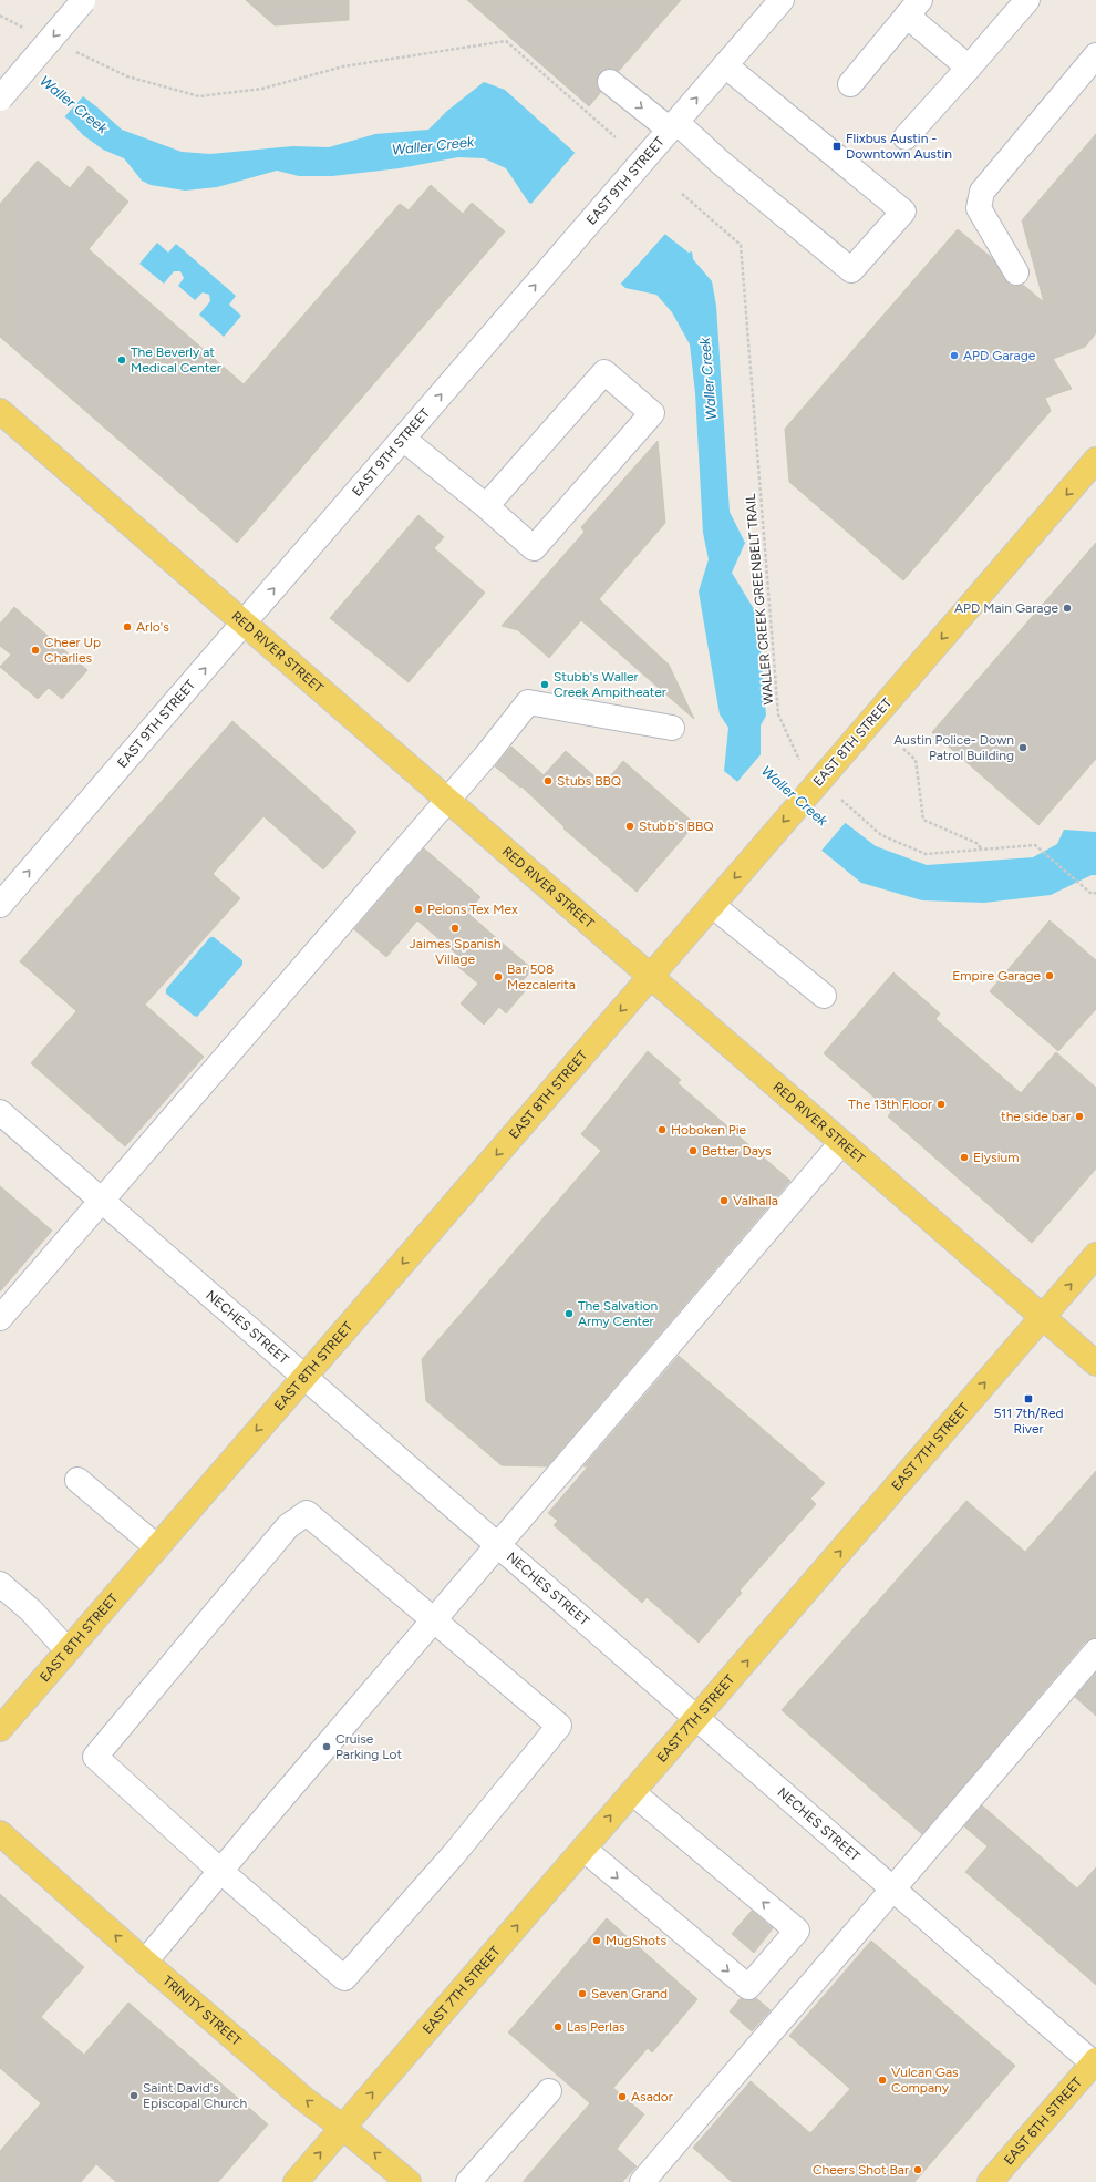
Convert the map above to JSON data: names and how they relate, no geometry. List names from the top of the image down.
{
  "streets": {
    "main road": [
      "RED RIVER STREET",
      "EAST 8TH STREET",
      "EAST 7TH STREET",
      "TRINITY STREET",
      "EAST 6TH STREET"
    ],
    "street": ["EAST 9TH STREET", "NECHES STREET"],
    "path": ["WALLER CREEK GREENBELT TRAIL"]
  },
  "crossings": [
    ["EAST 9TH STREET", "RED RIVER STREET"],
    ["RED RIVER STREET", "EAST 8TH STREET"],
    ["RED RIVER STREET", "EAST 7TH STREET"],
    ["EAST 8TH STREET", "NECHES STREET"],
    ["NECHES STREET", "EAST 7TH STREET"],
    ["NECHES STREET", "EAST 6TH STREET"],
    ["EAST 7TH STREET", "TRINITY STREET"]
  ],
  "one_way": [
    "EAST 9TH STREET",
    "EAST 8TH STREET",
    "EAST 7TH STREET",
    "TRINITY STREET"
  ],
  "water": ["Waller Creek"],
  "places": {
    "transit": ["Flixbus Austin - Downtown Austin", "511 7th/Red River"],
    "other": [
      "APD Garage",
      "The Beverly at Medical Center",
      "APD Main Garage",
      "Arlo's",
      "Cheer Up Charlies",
      "Stubb's Waller Creek Ampitheater",
      "Austin Police- Down Patrol Building",
      "Stubs BBQ",
      "Stubb's BBQ",
      "Pelons Tex Mex",
      "Jaimes Spanish Village",
      "Empire Garage",
      "Bar 508 Mezcalerita",
      "The 13th Floor",
      "the side bar",
      "Hoboken Pie",
      "Better Days",
      "Elysium",
      "Valhalla",
      "The Salvation Army Center",
      "Cruise Parking Lot",
      "MugShots",
      "Seven Grand",
      "Las Perlas",
      "Vulcan Gas Company",
      "Saint David's Episcopal Church",
      "Asador",
      "Cheers Shot Bar"
    ]
  }
}
